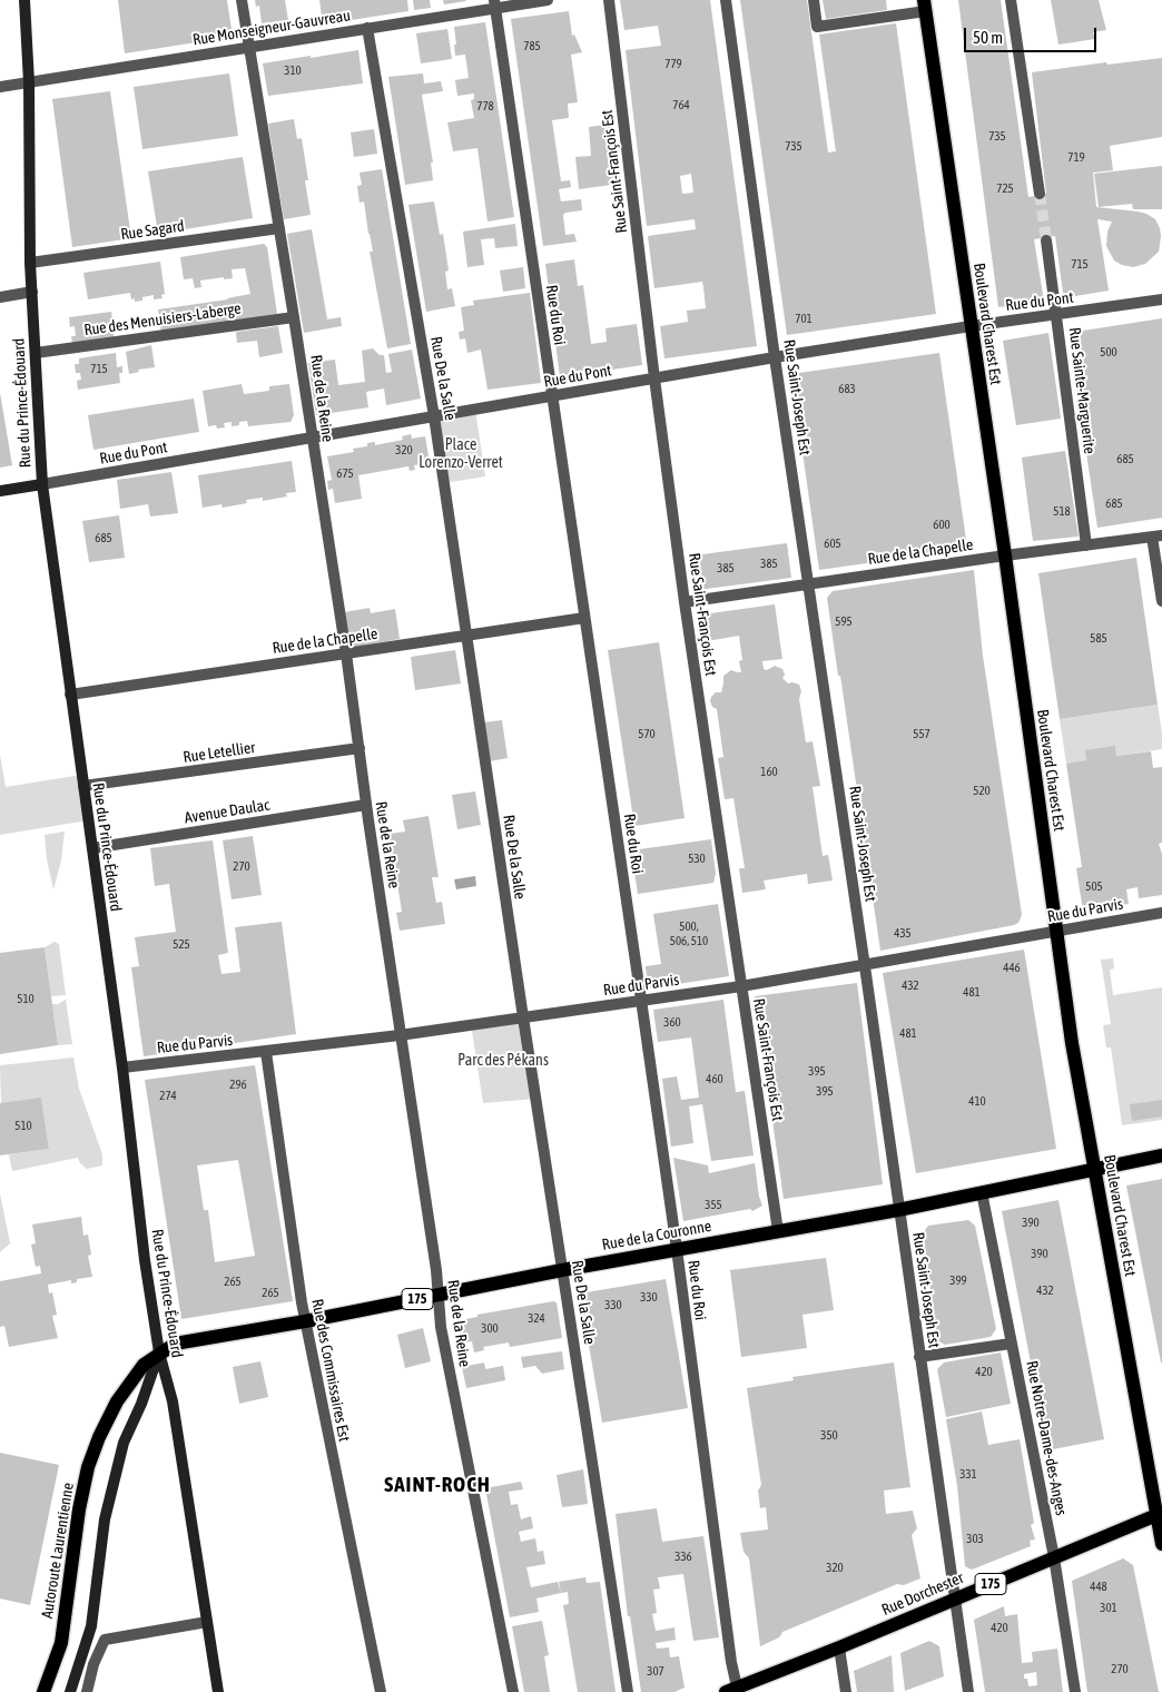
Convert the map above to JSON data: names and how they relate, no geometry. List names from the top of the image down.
{
  "streets": {
    "main road": [
      "Boulevard Charest Est",
      "Rue de la Couronne",
      "175",
      "Autoroute Laurentienne",
      "Rue Dorchester"
    ],
    "street": [
      "Rue Monseigneur-Gauvreau",
      "Rue Saint-François Est",
      "Rue Sagard",
      "Rue du Pont",
      "Rue du Roi",
      "Rue des Menuisiers-Laberge",
      "Rue De la Salle",
      "Rue Sainte-Marguerite",
      "Rue Saint-Joseph Est",
      "Rue de la Reine",
      "Rue du Prince-Édouard",
      "Rue de la Chapelle",
      "Rue Letellier",
      "Avenue Daulac",
      "Rue du Parvis",
      "Rue des Commissaires Est",
      "Rue Notre-Dame-des-Anges"
    ]
  },
  "crossings": [
    ["Rue Monseigneur-Gauvreau", "Rue du Roi"],
    ["Rue Monseigneur-Gauvreau", "Rue De la Salle"],
    ["Rue Monseigneur-Gauvreau", "Rue de la Reine"],
    ["Rue Monseigneur-Gauvreau", "Rue du Prince-Édouard"],
    ["Rue Saint-François Est", "Rue du Pont"],
    ["Rue Saint-François Est", "Rue de la Chapelle"],
    ["Rue Saint-François Est", "Rue du Parvis"],
    ["Rue Saint-François Est", "Rue de la Couronne"],
    ["Rue Sagard", "Rue de la Reine"],
    ["Rue Sagard", "Rue du Prince-Édouard"],
    ["Rue du Pont", "Rue du Roi"],
    ["Rue du Pont", "Boulevard Charest Est"],
    ["Rue du Pont", "Rue De la Salle"],
    ["Rue du Pont", "Rue Sainte-Marguerite"],
    ["Rue du Pont", "Rue Saint-Joseph Est"],
    ["Rue du Pont", "Rue de la Reine"],
    ["Rue du Pont", "Rue du Prince-Édouard"],
    ["Rue du Roi", "Rue de la Chapelle"],
    ["Rue du Roi", "Rue du Parvis"],
    ["Rue du Roi", "Rue de la Couronne"],
    ["Rue du Roi", "Rue Dorchester"],
    ["Rue des Menuisiers-Laberge", "Rue de la Reine"],
    ["Rue des Menuisiers-Laberge", "Rue du Prince-Édouard"],
    ["Boulevard Charest Est", "Rue de la Chapelle"],
    ["Boulevard Charest Est", "Rue du Parvis"],
    ["Boulevard Charest Est", "Rue de la Couronne"],
    ["Boulevard Charest Est", "Rue Dorchester"],
    ["Rue De la Salle", "Rue de la Chapelle"],
    ["Rue De la Salle", "Rue du Parvis"],
    ["Rue De la Salle", "Rue de la Couronne"],
    ["Rue Sainte-Marguerite", "Rue de la Chapelle"],
    ["Rue Saint-Joseph Est", "Rue de la Chapelle"],
    ["Rue Saint-Joseph Est", "Rue du Parvis"],
    ["Rue Saint-Joseph Est", "Rue de la Couronne"],
    ["Rue Saint-Joseph Est", "Rue Dorchester"],
    ["Rue de la Reine", "Rue de la Chapelle"],
    ["Rue de la Reine", "Rue Letellier"],
    ["Rue de la Reine", "Avenue Daulac"],
    ["Rue de la Reine", "Rue du Parvis"],
    ["Rue de la Reine", "Rue de la Couronne"],
    ["Rue du Prince-Édouard", "Rue de la Chapelle"],
    ["Rue du Prince-Édouard", "Rue Letellier"],
    ["Rue du Prince-Édouard", "Avenue Daulac"],
    ["Rue du Prince-Édouard", "Rue du Parvis"],
    ["Rue du Prince-Édouard", "Rue de la Couronne"],
    ["Rue du Prince-Édouard", "Autoroute Laurentienne"],
    ["Rue du Parvis", "Rue des Commissaires Est"],
    ["Rue de la Couronne", "Rue des Commissaires Est"],
    ["Rue de la Couronne", "Rue Notre-Dame-des-Anges"],
    ["Rue de la Couronne", "Autoroute Laurentienne"],
    ["Rue Notre-Dame-des-Anges", "Rue Dorchester"]
  ],
  "districts": ["SAINT-ROCH"],
  "parks": ["Place Lorenzo-Verret", "Parc des Pékans"],
  "house_numbers": [
    "785",
    "779",
    "310",
    "764",
    "778",
    "735",
    "735",
    "719",
    "725",
    "715",
    "701",
    "500",
    "715",
    "683",
    "320",
    "685",
    "675",
    "685",
    "518",
    "600",
    "685",
    "605",
    "385",
    "385",
    "595",
    "585",
    "570",
    "557",
    "160",
    "520",
    "530",
    "270",
    "505",
    "500, 506, 510",
    "435",
    "525",
    "446",
    "432",
    "481",
    "510",
    "360",
    "481",
    "395",
    "460",
    "296",
    "395",
    "274",
    "410",
    "510",
    "355",
    "390",
    "390",
    "399",
    "265",
    "432",
    "265",
    "330",
    "330",
    "324",
    "300",
    "420",
    "350",
    "331",
    "303",
    "336",
    "320",
    "448",
    "301",
    "420",
    "270",
    "307"
  ],
  "scale_bar": "50 m"
}
